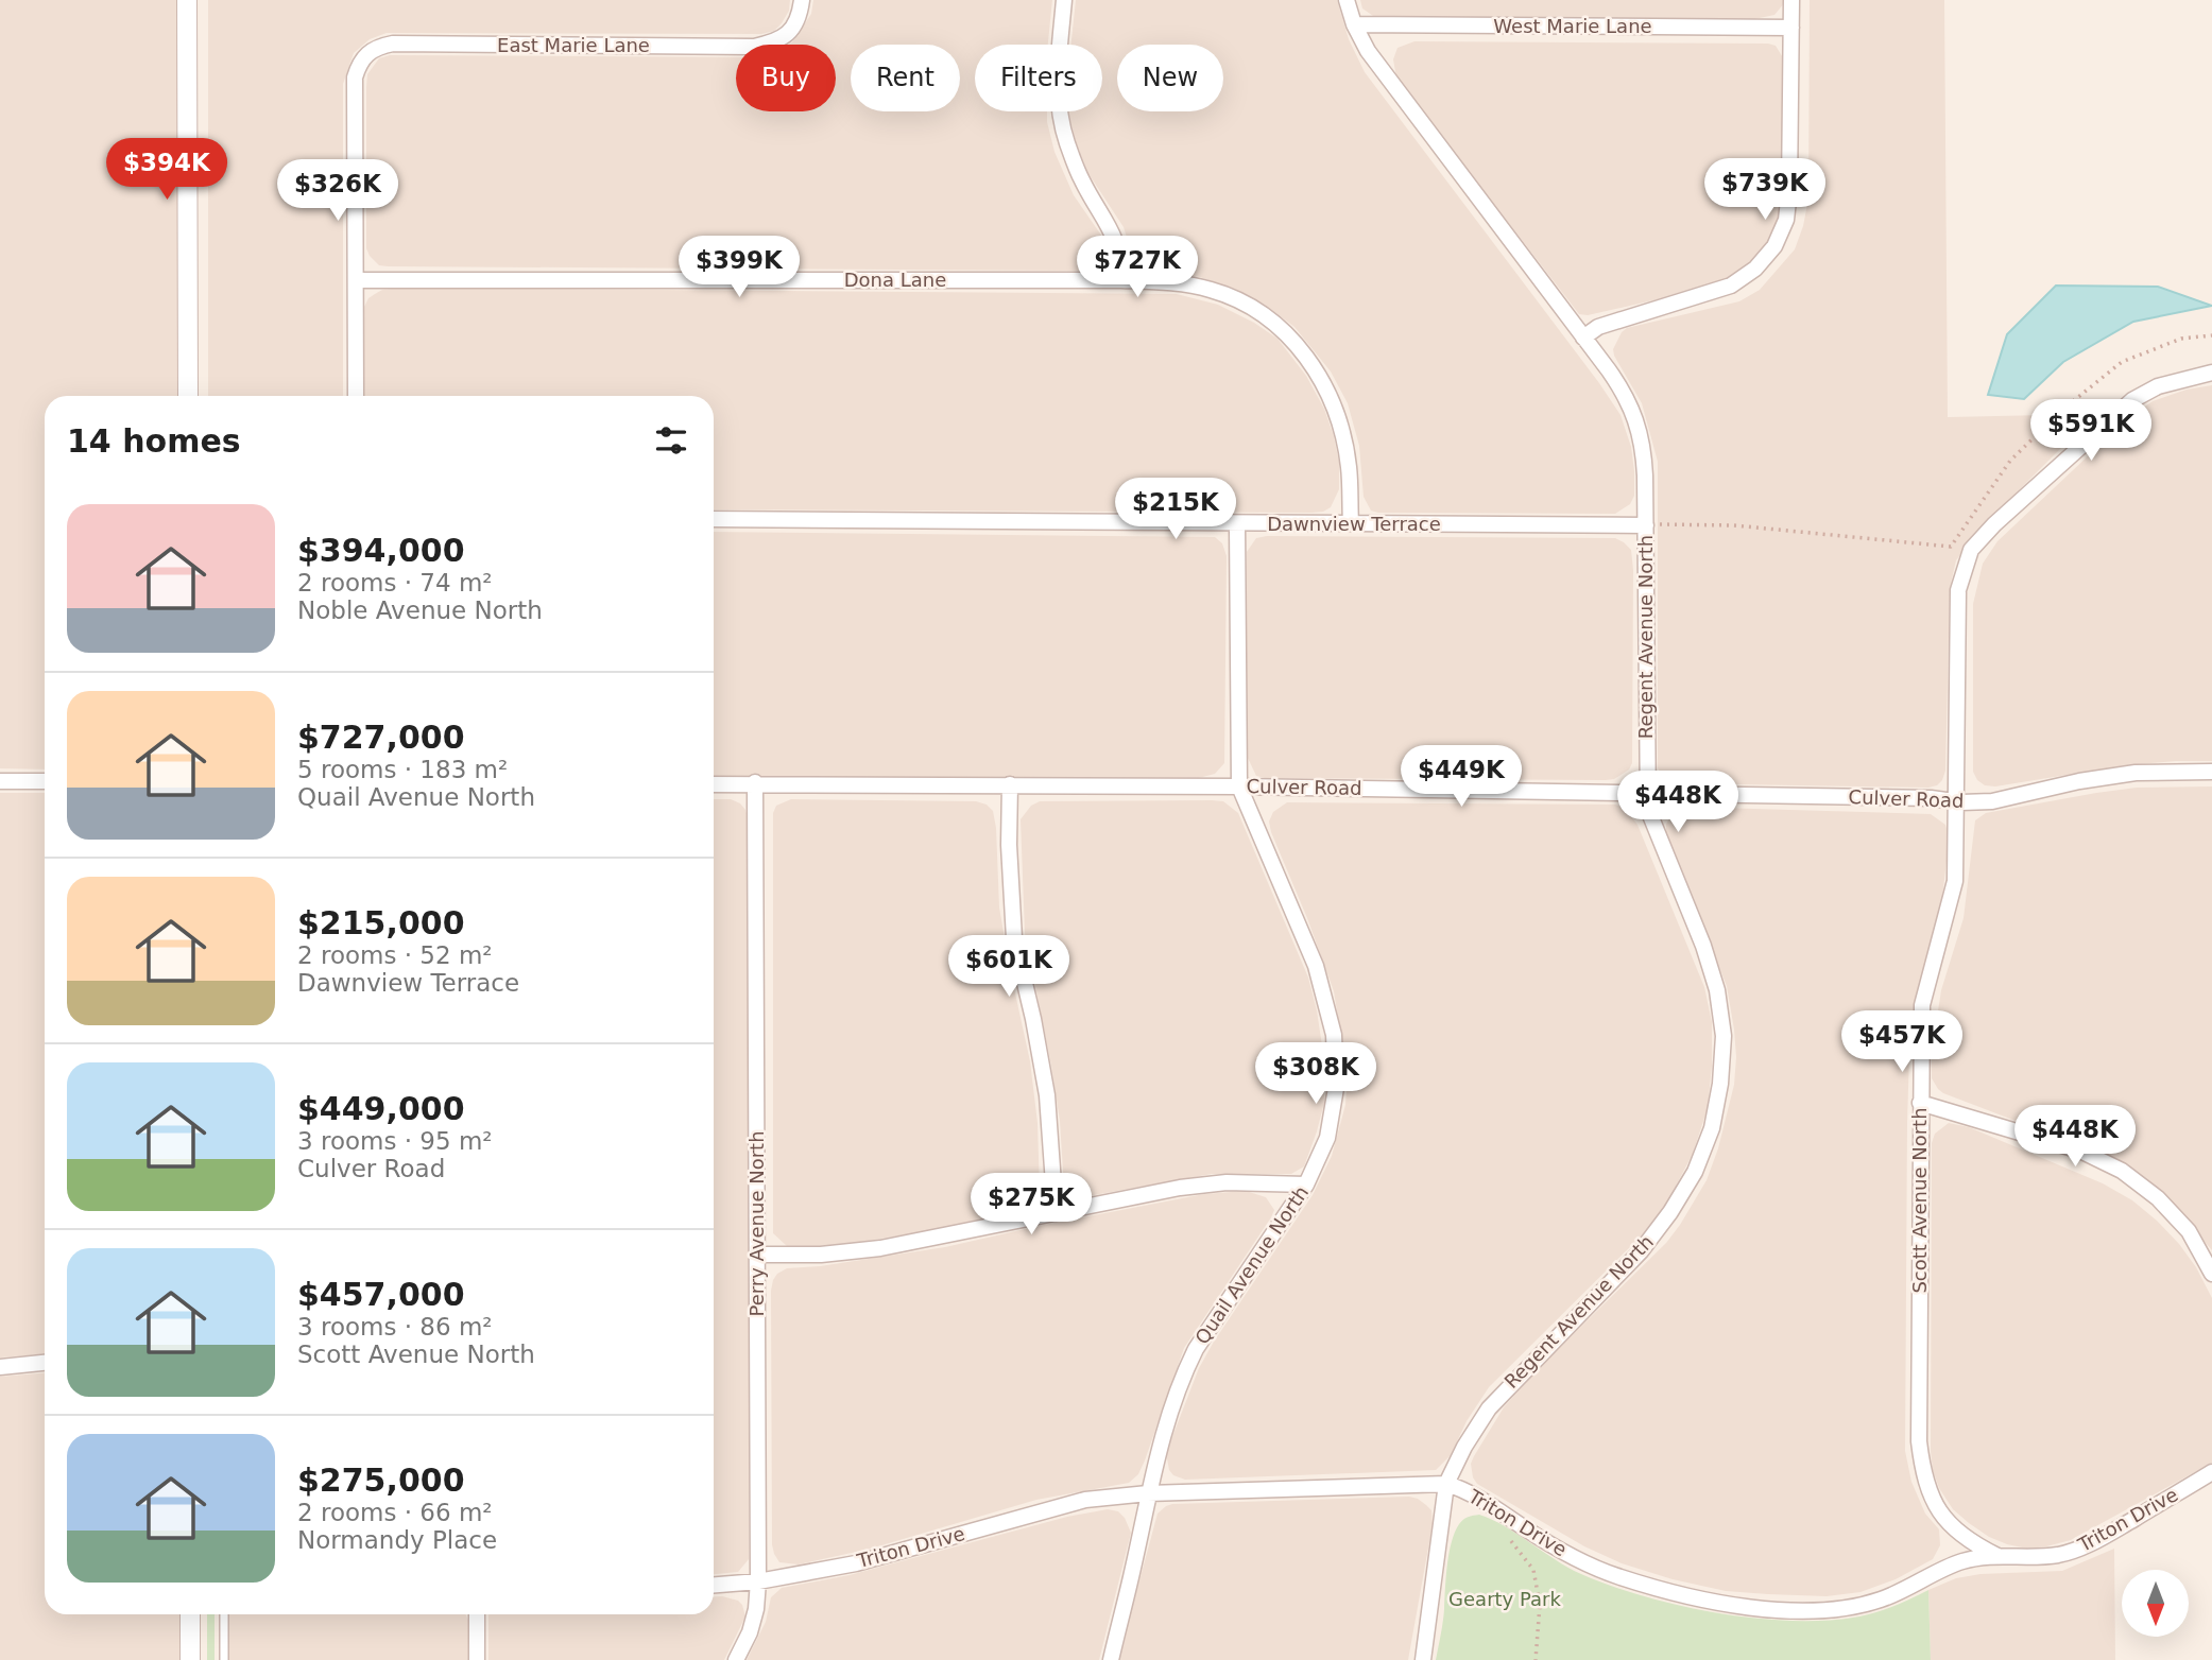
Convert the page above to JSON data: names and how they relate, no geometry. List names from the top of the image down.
{
  "streets": {
    "street": [
      "West Marie Lane",
      "East Marie Lane",
      "Dona Lane",
      "Dawnview Terrace",
      "Regent Avenue North",
      "Culver Road",
      "Scott Avenue North",
      "Perry Avenue North",
      "Quail Avenue North",
      "Triton Drive"
    ]
  },
  "crossings": [
    ["West Marie Lane", "Regent Avenue North"],
    ["East Marie Lane", "Dona Lane"],
    ["Dawnview Terrace", "Regent Avenue North"],
    ["Dawnview Terrace", "Quail Avenue North"],
    ["Regent Avenue North", "Culver Road"],
    ["Regent Avenue North", "Triton Drive"],
    ["Culver Road", "Scott Avenue North"],
    ["Culver Road", "Perry Avenue North"],
    ["Culver Road", "Quail Avenue North"],
    ["Scott Avenue North", "Triton Drive"],
    ["Perry Avenue North", "Triton Drive"],
    ["Quail Avenue North", "Triton Drive"]
  ],
  "parks": ["Gearty Park"],
  "north": "bottom",
  "page": {
    "chip": [
      "Buy",
      "Rent",
      "Filters",
      "New"
    ],
    "price": [
      "$394K",
      "$739K",
      "$326K",
      "$399K",
      "$727K",
      "$591K",
      "$215K",
      "$449K",
      "$448K",
      "$601K",
      "$457K",
      "$308K",
      "$448K",
      "$275K"
    ],
    "heading": "14 homes",
    "list": [
      {
        "name": "$394,000",
        "note": "2 rooms · 74 m² · Noble Avenue North"
      },
      {
        "name": "$727,000",
        "note": "5 rooms · 183 m² · Quail Avenue North"
      },
      {
        "name": "$215,000",
        "note": "2 rooms · 52 m² · Dawnview Terrace"
      },
      {
        "name": "$449,000",
        "note": "3 rooms · 95 m² · Culver Road"
      },
      {
        "name": "$457,000",
        "note": "3 rooms · 86 m² · Scott Avenue North"
      },
      {
        "name": "$275,000",
        "note": "2 rooms · 66 m² · Normandy Place"
      }
    ]
  }
}
